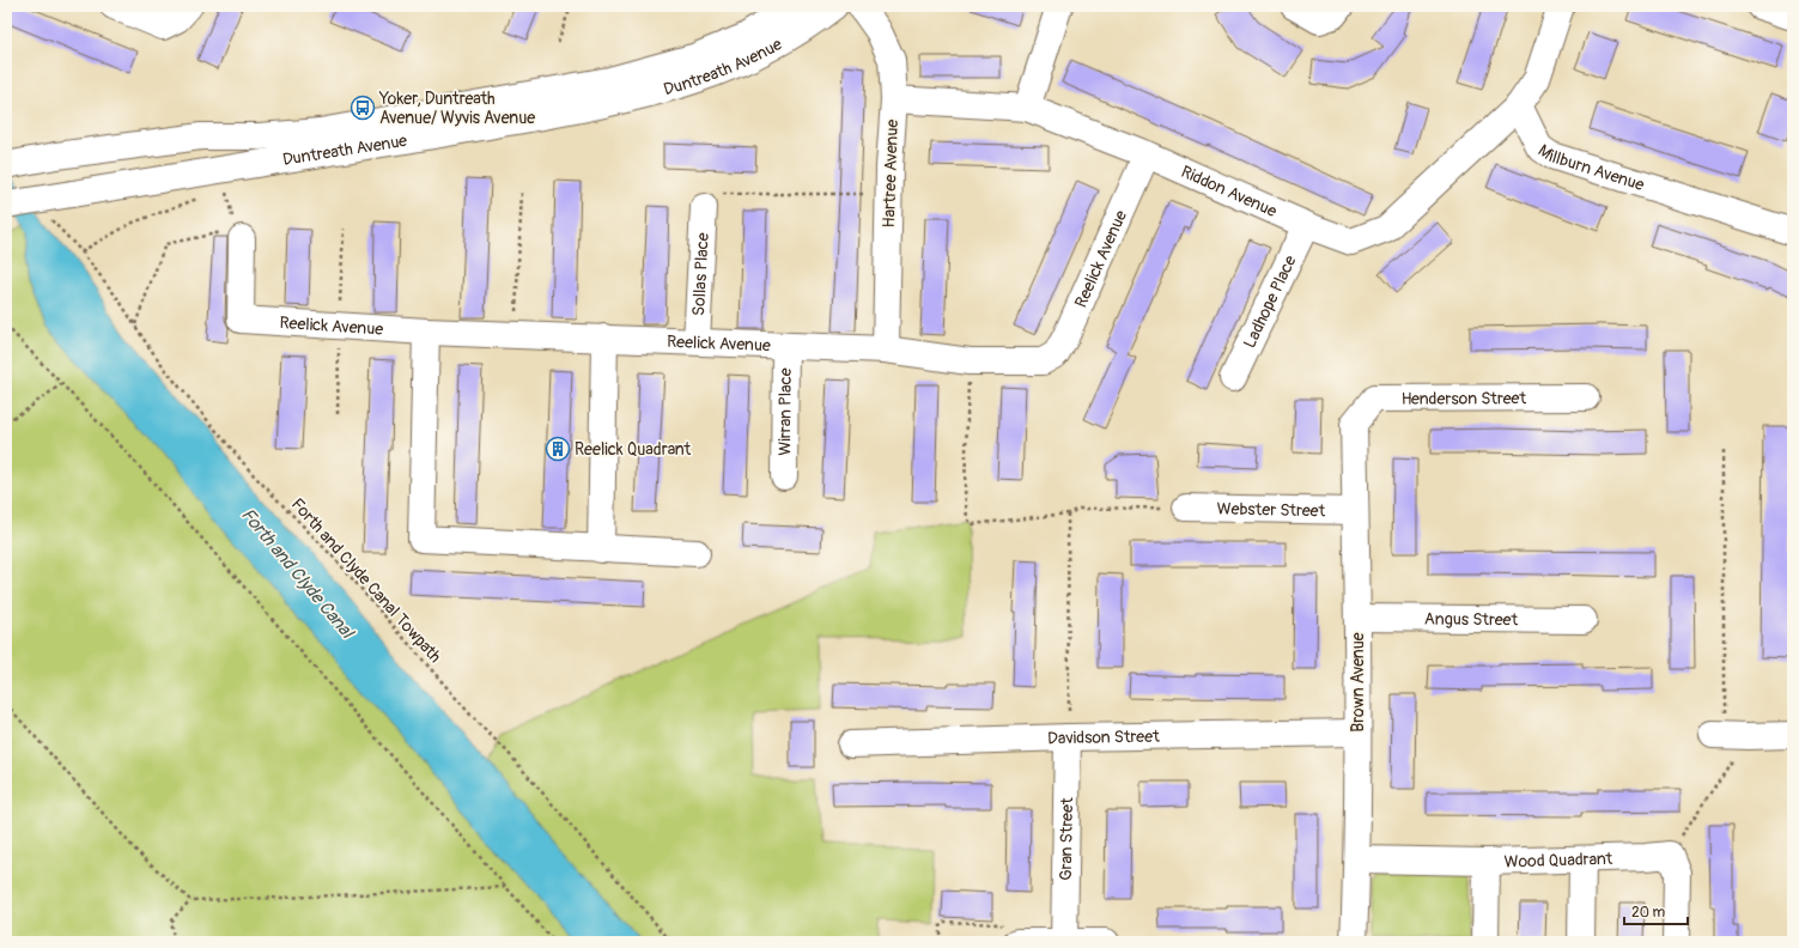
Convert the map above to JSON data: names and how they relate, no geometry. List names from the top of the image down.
{
  "streets": {
    "street": [
      "Duntreath Avenue",
      "Millburn Avenue",
      "Hartree Avenue",
      "Riddon Avenue",
      "Reelick Avenue",
      "Sollas Place",
      "Ladhope Place",
      "Henderson Street",
      "Wirran Place",
      "Webster Street",
      "Angus Street",
      "Brown Avenue",
      "Davidson Street",
      "Gran Street",
      "Wood Quadrant"
    ],
    "path": ["Forth and Clyde Canal Towpath"]
  },
  "crossings": [
    ["Millburn Avenue", "Riddon Avenue"],
    ["Hartree Avenue", "Riddon Avenue"],
    ["Hartree Avenue", "Reelick Avenue"],
    ["Riddon Avenue", "Reelick Avenue"],
    ["Riddon Avenue", "Ladhope Place"],
    ["Reelick Avenue", "Sollas Place"],
    ["Reelick Avenue", "Wirran Place"],
    ["Henderson Street", "Brown Avenue"],
    ["Webster Street", "Brown Avenue"],
    ["Angus Street", "Brown Avenue"],
    ["Brown Avenue", "Davidson Street"],
    ["Brown Avenue", "Wood Quadrant"],
    ["Davidson Street", "Gran Street"]
  ],
  "water": ["Forth and Clyde Canal"],
  "places": {
    "bus stop": ["Yoker, Duntreath Avenue/ Wyvis Avenue"],
    "building": ["Reelick Quadrant"]
  },
  "scale_bar": "20 m"
}
